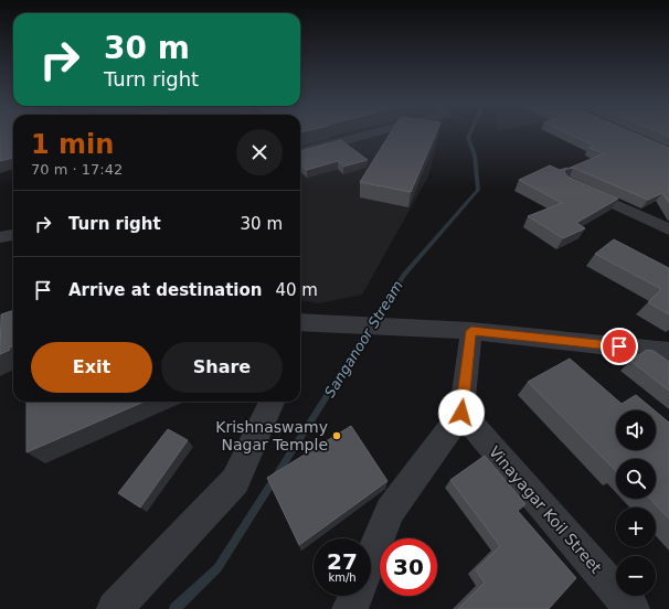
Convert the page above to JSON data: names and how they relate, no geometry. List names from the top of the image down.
{
  "streets": {
    "street": ["Vinayagar Koil Street"]
  },
  "water": ["Sanganoor Stream"],
  "places": ["Krishnaswamy Nagar Temple"],
  "page": {
    "turn": ["30 m", "Turn right"],
    "heading": ["1 min", "70 m · 17:42"],
    "list": [
      {
        "name": "Turn right",
        "value": "30 m"
      },
      {
        "name": "Arrive at destination",
        "value": "40 m"
      }
    ],
    "buttons": ["Exit", "Share"],
    "map_buttons": ["+", "−"],
    "speed": "27 km/h",
    "limit": "30"
  }
}
